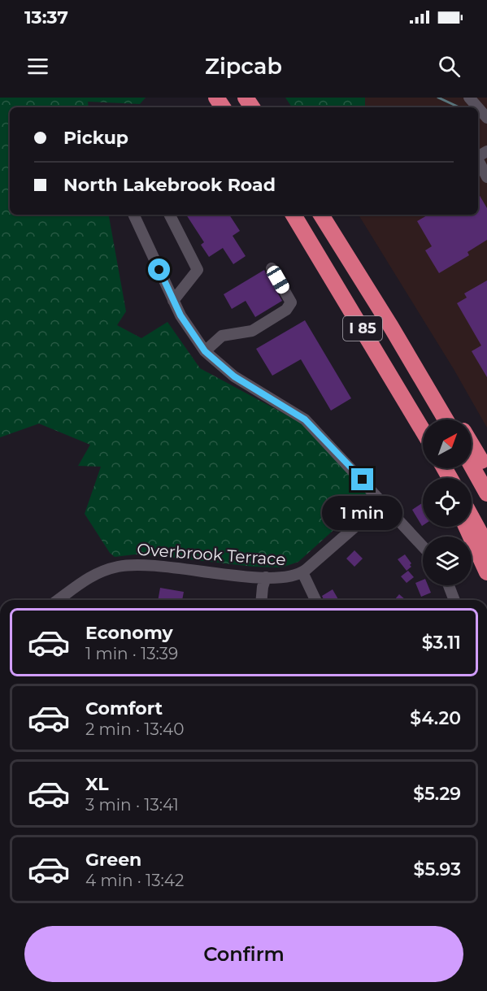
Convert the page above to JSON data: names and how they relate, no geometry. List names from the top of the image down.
{
  "streets": {
    "highway": ["I 85"],
    "street": ["Overbrook Terrace"]
  },
  "north": "top right",
  "page": {
    "status": "13:37",
    "header": "Zipcab",
    "banner": ["Pickup", "North Lakebrook Road"],
    "bubble": "1 min",
    "list": [
      {
        "name": "Economy",
        "note": "1 min · 13:39",
        "value": "$3.11"
      },
      {
        "name": "Comfort",
        "note": "2 min · 13:40",
        "value": "$4.20"
      },
      {
        "name": "XL",
        "note": "3 min · 13:41",
        "value": "$5.29"
      },
      {
        "name": "Green",
        "note": "4 min · 13:42",
        "value": "$5.93"
      }
    ],
    "buttons": "Confirm"
  }
}
